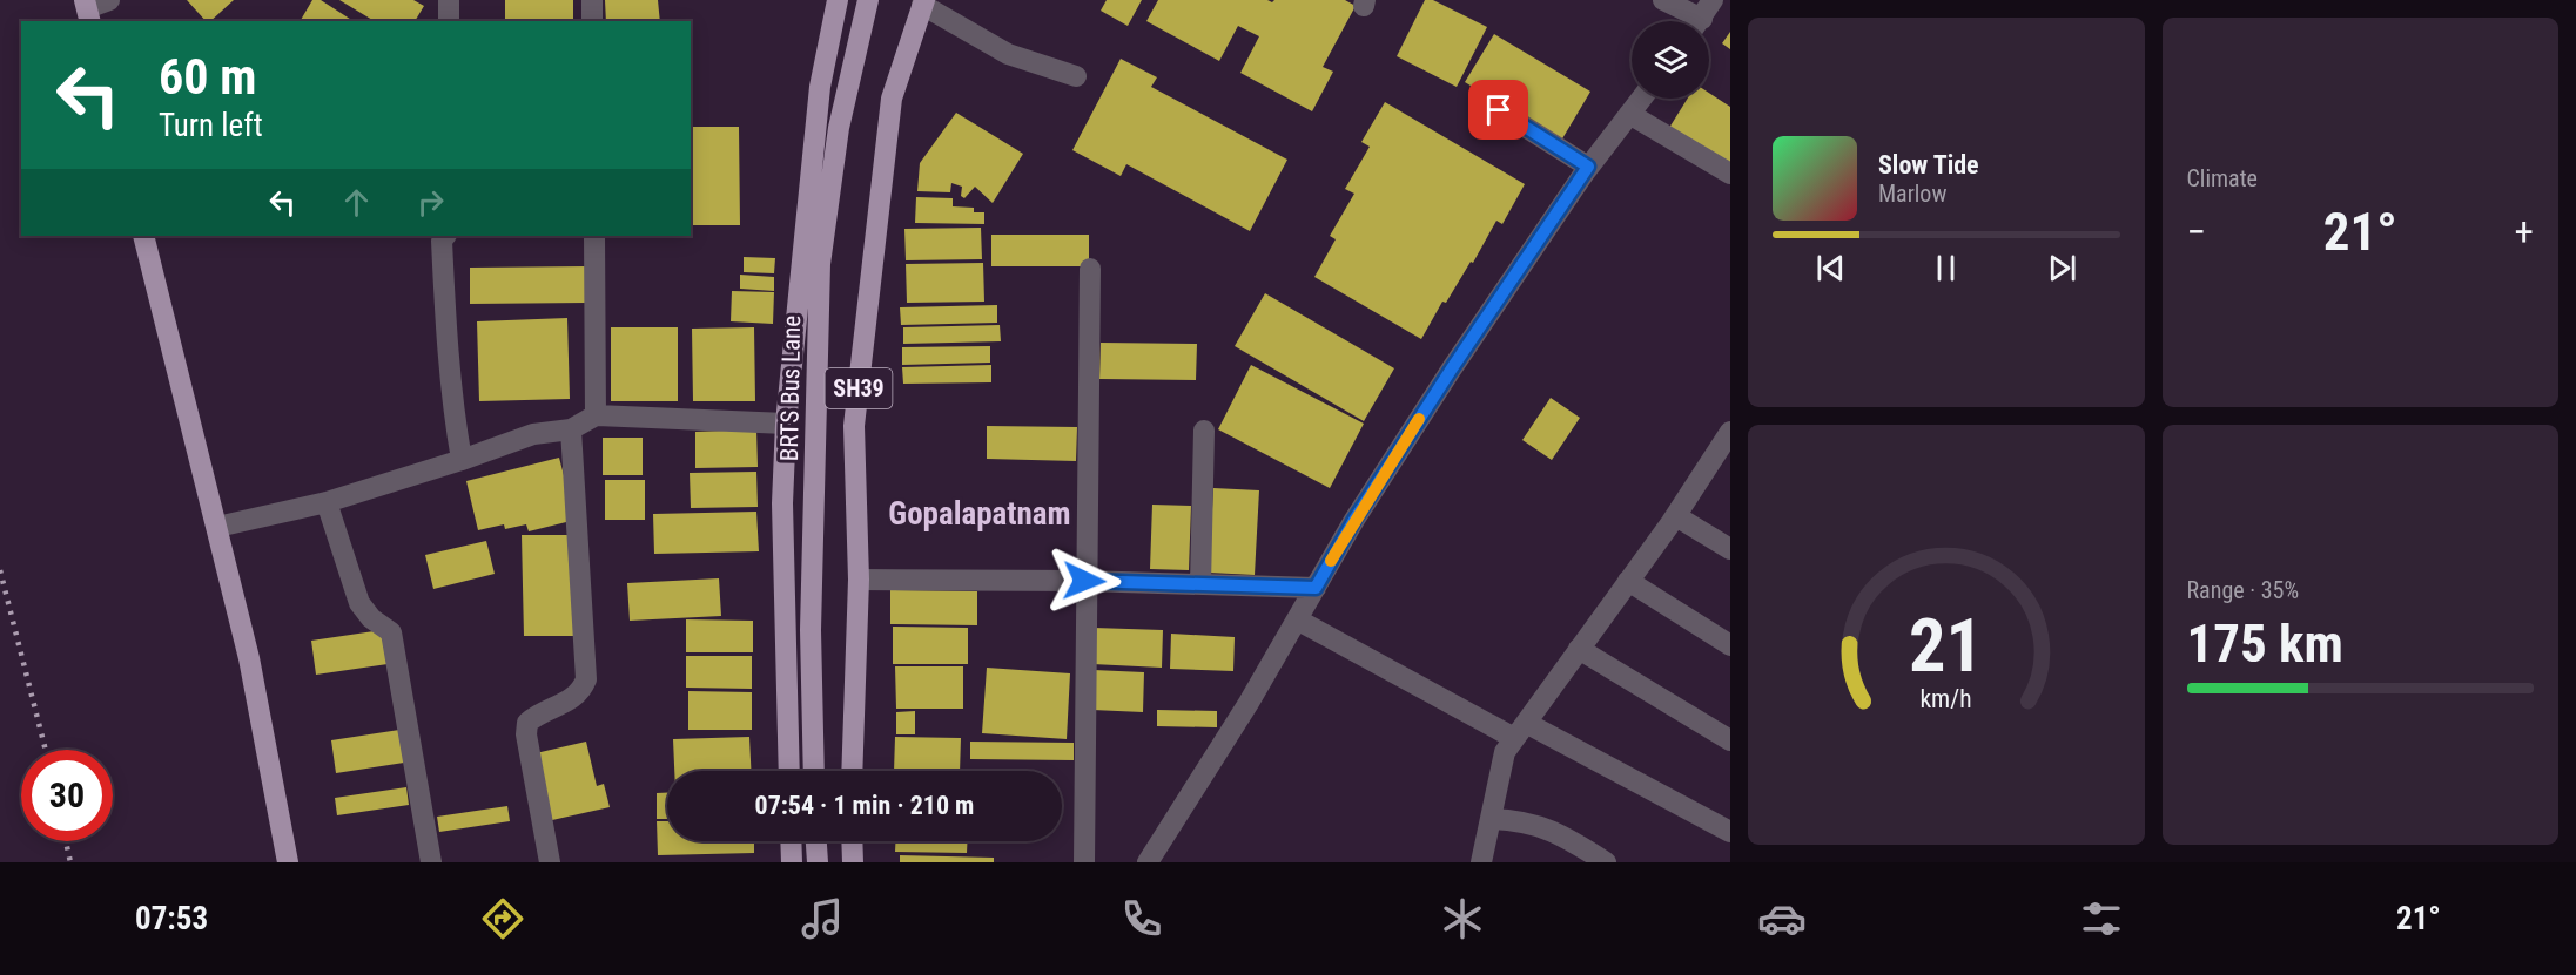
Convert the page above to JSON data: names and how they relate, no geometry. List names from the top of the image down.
{
  "streets": {
    "main road": ["BRTS Bus Lane", "SH39"]
  },
  "districts": ["Gopalapatnam"],
  "page": {
    "tile": [
      "Climate",
      ["Range · 35%", "175 km"]
    ],
    "turn": ["60 m", "Turn left"],
    "song": ["Slow Tide", "Marlow"],
    "heat": ["−", "21°", "+"],
    "limit": "30",
    "trip": "07:54 · 1 min · 210 m",
    "tabs": ["07:53", "21°"],
    "gauge": ["21", "km/h"]
  }
}
